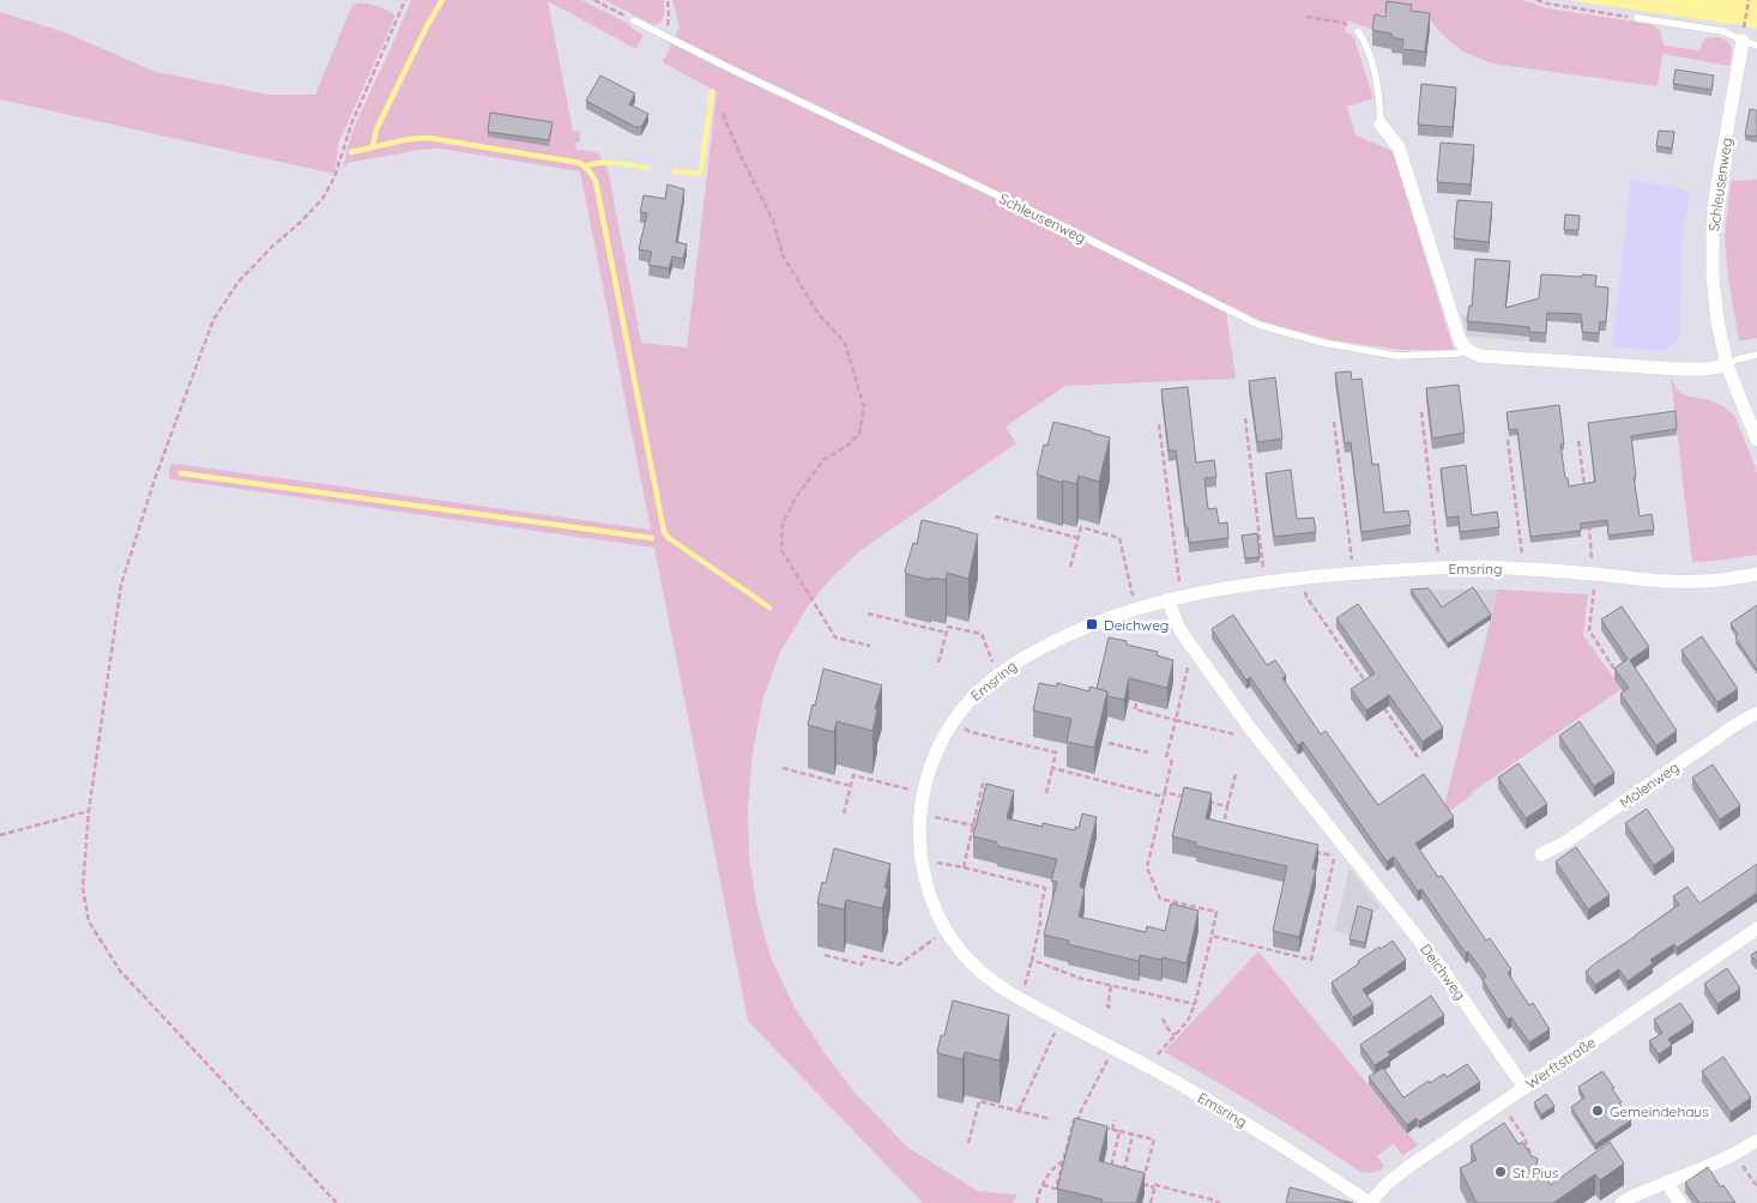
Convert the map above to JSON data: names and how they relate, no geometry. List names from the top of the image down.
{
  "streets": {
    "street": [
      "Schleusenweg",
      "Emsring",
      "Molenweg",
      "Deichweg",
      "Werftstraße"
    ]
  },
  "crossings": [
    ["Emsring", "Deichweg"],
    ["Emsring", "Werftstraße"],
    ["Deichweg", "Werftstraße"]
  ],
  "places": {
    "transit": ["Deichweg"],
    "other": ["Gemeindehaus", "St. Pius"]
  }
}
